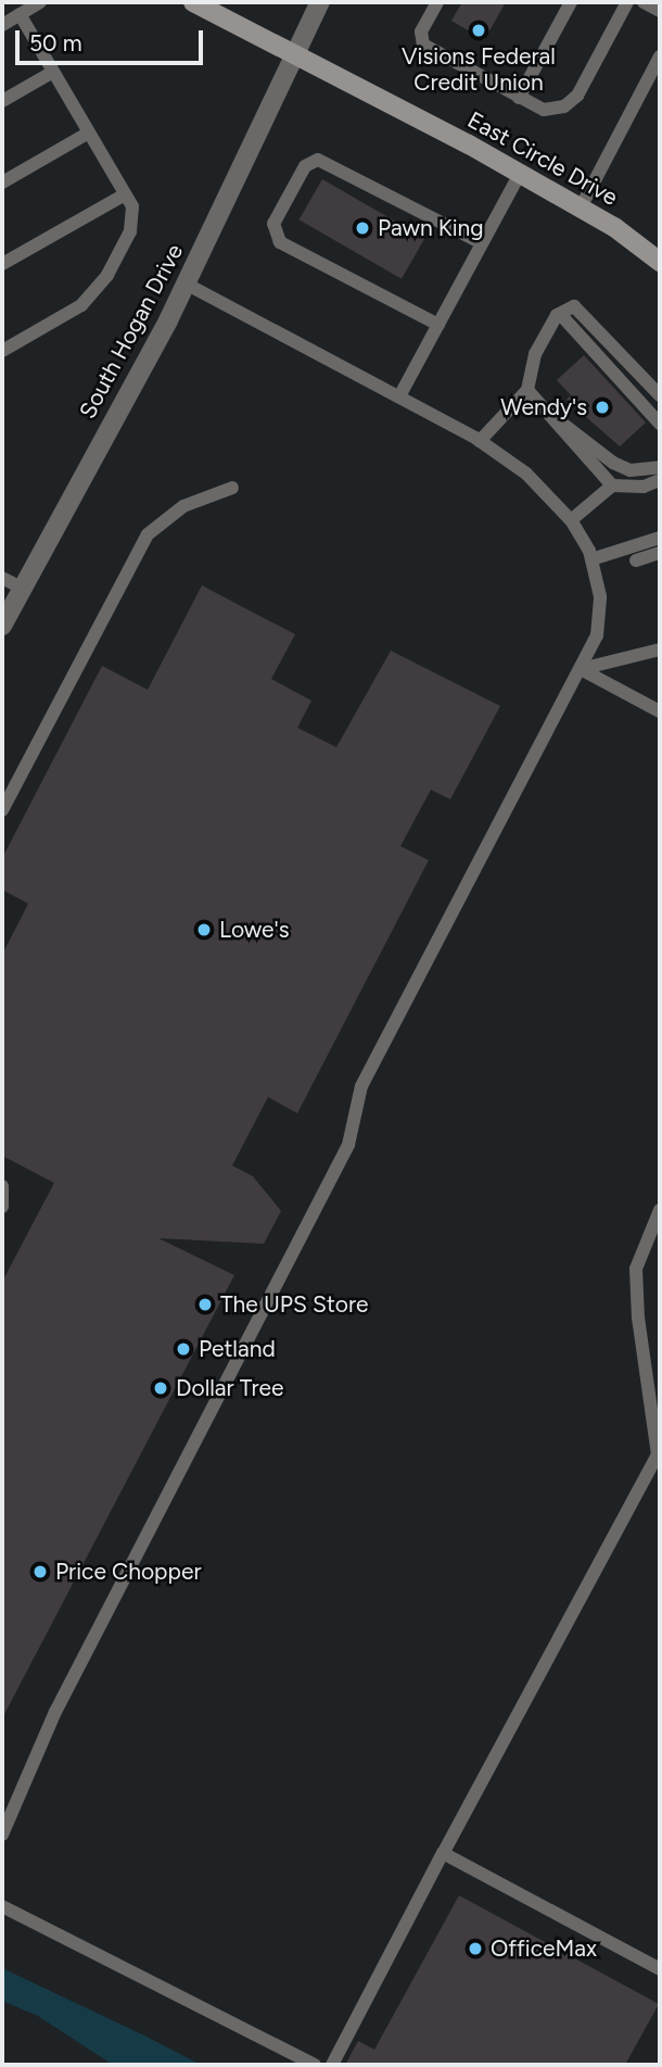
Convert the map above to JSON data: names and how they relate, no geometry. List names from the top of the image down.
{
  "streets": {
    "street": ["East Circle Drive", "South Hogan Drive"]
  },
  "crossings": [
    ["East Circle Drive", "South Hogan Drive"]
  ],
  "places": [
    "Visions Federal Credit Union",
    "Pawn King",
    "Wendy's",
    "Lowe's",
    "The UPS Store",
    "Petland",
    "Dollar Tree",
    "Price Chopper",
    "OfficeMax"
  ],
  "scale_bar": "50 m"
}
